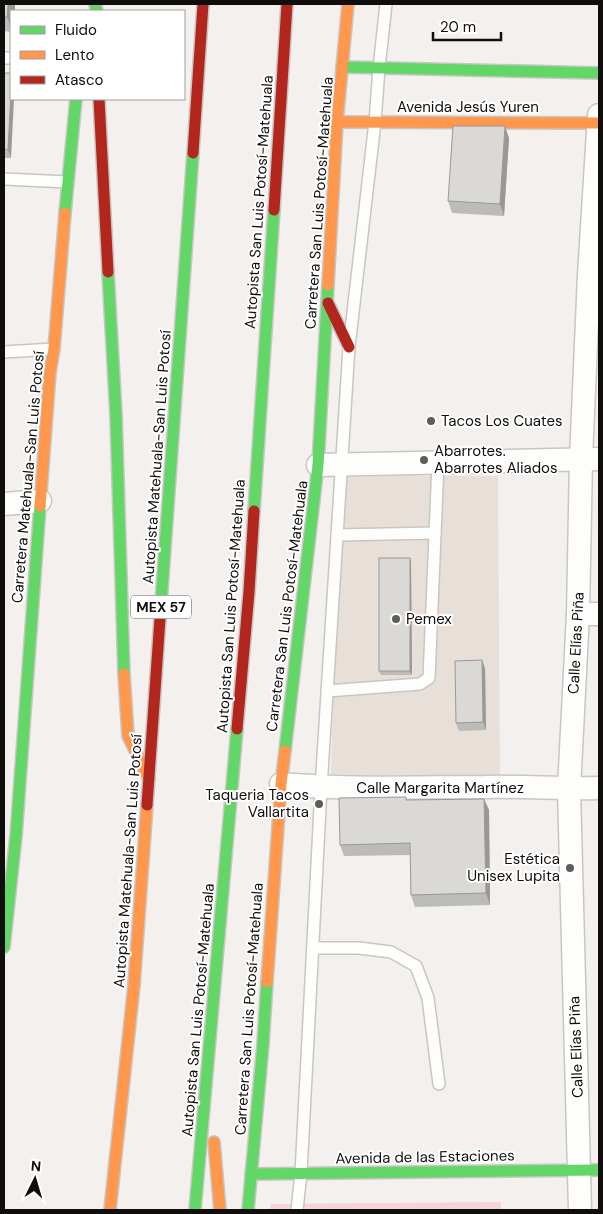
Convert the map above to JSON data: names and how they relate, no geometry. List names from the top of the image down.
{
  "streets": {
    "main road": [
      "Avenida Jesús Yuren",
      "Autopista San Luis Potosí-Matehuala",
      "Carretera San Luis Potosí-Matehuala",
      "Autopista Matehuala-San Luis Potosí",
      "Carretera Matehuala-San Luis Potosí",
      "MEX 57",
      "Avenida de las Estaciones"
    ],
    "street": ["Calle Elías Piña", "Calle Margarita Martínez"]
  },
  "crossings": [
    ["Avenida Jesús Yuren", "Carretera San Luis Potosí-Matehuala"],
    ["Avenida Jesús Yuren", "Calle Elías Piña"],
    ["Carretera San Luis Potosí-Matehuala", "Calle Margarita Martínez"],
    ["Carretera San Luis Potosí-Matehuala", "Avenida de las Estaciones"],
    ["Calle Elías Piña", "Calle Margarita Martínez"],
    ["Calle Elías Piña", "Avenida de las Estaciones"]
  ],
  "places": [
    "Tacos Los Cuates",
    "Abarrotes. Abarrotes Aliados",
    "Pemex",
    "Taqueria Tacos Vallartita",
    "Estética Unisex Lupita"
  ],
  "legend": ["Fluido", "Lento", "Atasco"],
  "scale_bar": "20 m",
  "north": "top"
}
